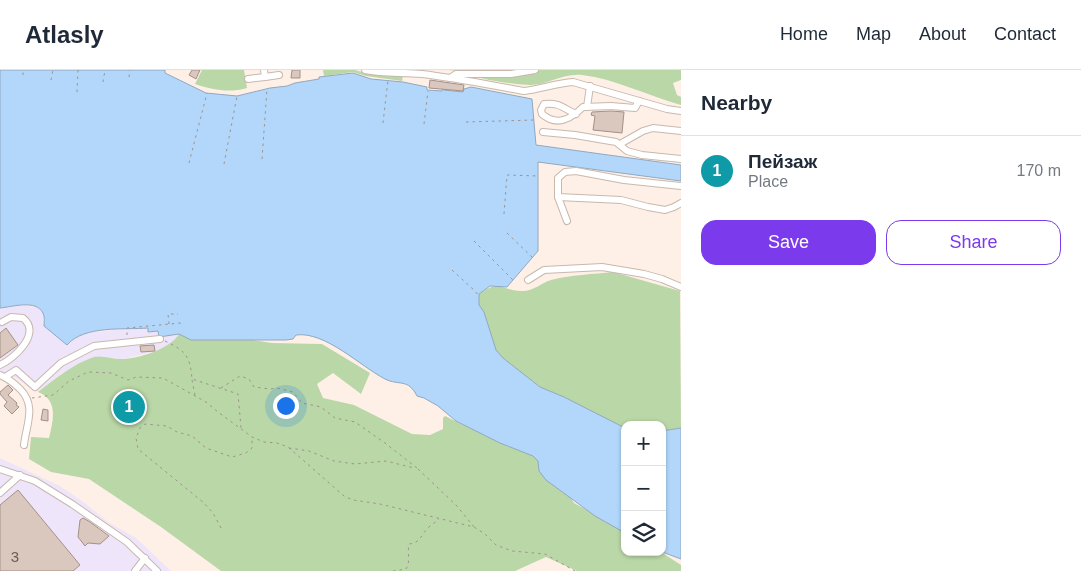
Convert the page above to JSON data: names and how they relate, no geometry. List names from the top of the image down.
{
  "house_numbers": ["3"],
  "page": {
    "header": "Atlasly",
    "nav": [
      "Home",
      "Map",
      "About",
      "Contact"
    ],
    "heading": "Nearby",
    "list": [
      {
        "mark": "1",
        "name": "Пейзаж",
        "note": "Place",
        "value": "170 m"
      }
    ],
    "buttons": ["Save", "Share"],
    "pins": "1",
    "map_buttons": ["+", "−"]
  }
}
